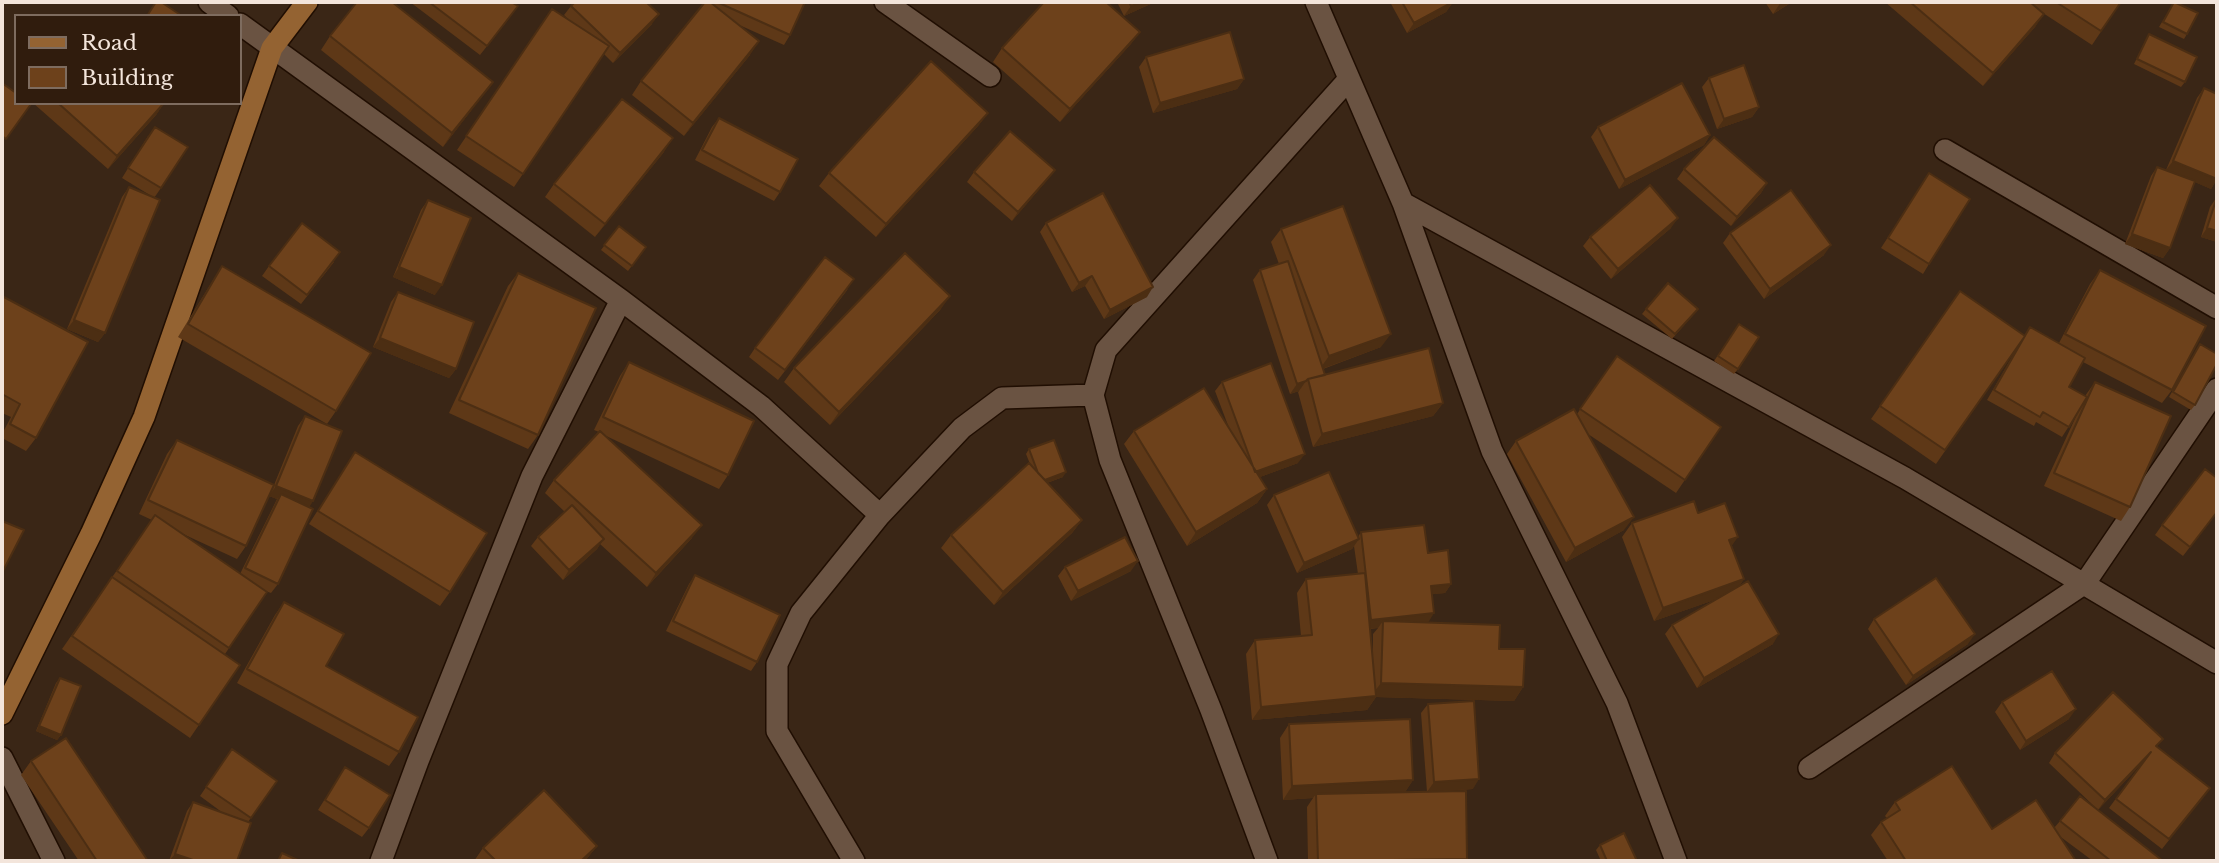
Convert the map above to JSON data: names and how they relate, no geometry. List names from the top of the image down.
{
  "legend": ["Road", "Building"]
}
